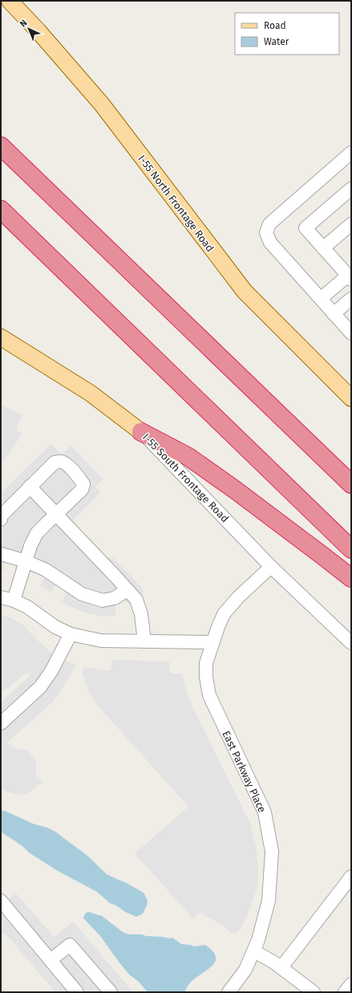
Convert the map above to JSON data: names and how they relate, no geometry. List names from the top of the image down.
{
  "streets": {
    "main road": ["I-55 North Frontage Road", "I-55 South Frontage Road"],
    "street": ["East Parkway Place"]
  },
  "crossings": [
    ["I-55 South Frontage Road", "East Parkway Place"]
  ],
  "legend": ["Road", "Water"],
  "north": "top left"
}
